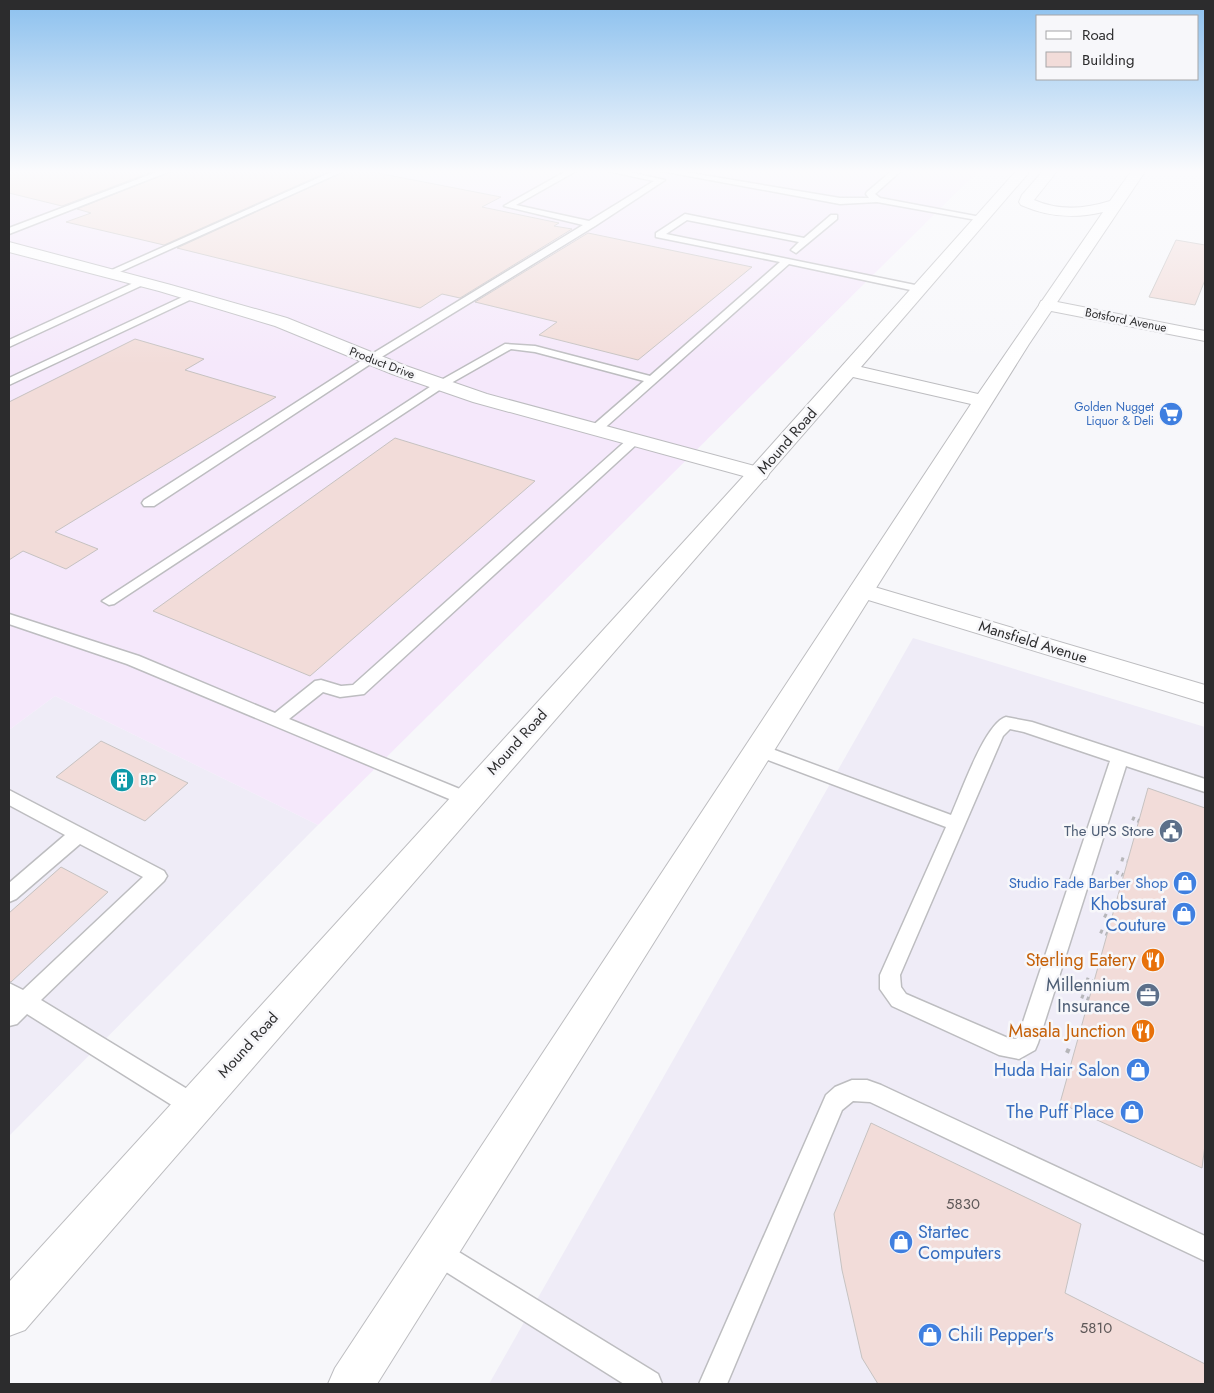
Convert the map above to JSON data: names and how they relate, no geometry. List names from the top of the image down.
{
  "streets": {
    "main road": [
      "Botsford Avenue",
      "Product Drive",
      "Mound Road",
      "Mansfield Avenue"
    ]
  },
  "crossings": [
    ["Product Drive", "Mound Road"]
  ],
  "places": {
    "supermarket": ["Golden Nugget Liquor & Deli"],
    "building": ["BP"],
    "public building": ["The UPS Store"],
    "shop": [
      "Studio Fade Barber Shop",
      "Khobsurat Couture",
      "Huda Hair Salon",
      "The Puff Place",
      "Startec Computers",
      "Chili Pepper's"
    ],
    "restaurant": ["Sterling Eatery", "Masala Junction"],
    "office": ["Millennium Insurance"]
  },
  "house_numbers": ["5830", "5810"],
  "legend": ["Road", "Building"]
}
